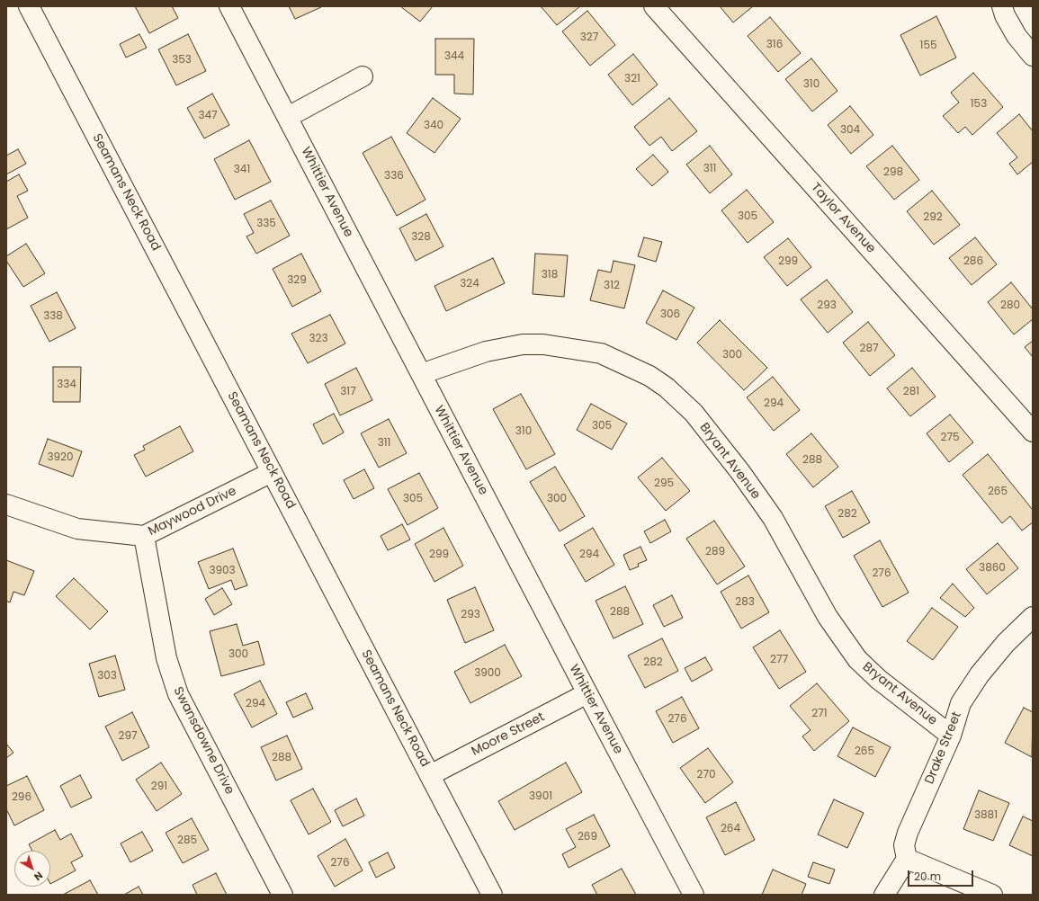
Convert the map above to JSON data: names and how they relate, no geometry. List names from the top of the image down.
{
  "streets": {
    "street": [
      "Seamans Neck Road",
      "Whittier Avenue",
      "Taylor Avenue",
      "Bryant Avenue",
      "Maywood Drive",
      "Moore Street",
      "Swansdowne Drive",
      "Drake Street"
    ]
  },
  "crossings": [
    ["Seamans Neck Road", "Maywood Drive"],
    ["Seamans Neck Road", "Moore Street"],
    ["Whittier Avenue", "Bryant Avenue"],
    ["Whittier Avenue", "Moore Street"],
    ["Bryant Avenue", "Drake Street"],
    ["Maywood Drive", "Swansdowne Drive"]
  ],
  "house_numbers": [
    "327",
    "316",
    "155",
    "344",
    "353",
    "321",
    "310",
    "153",
    "347",
    "340",
    "304",
    "311",
    "341",
    "298",
    "336",
    "305",
    "292",
    "335",
    "328",
    "299",
    "286",
    "318",
    "329",
    "324",
    "312",
    "293",
    "280",
    "306",
    "338",
    "323",
    "287",
    "300",
    "334",
    "317",
    "281",
    "294",
    "305",
    "310",
    "275",
    "311",
    "3920",
    "288",
    "295",
    "265",
    "305",
    "300",
    "282",
    "289",
    "299",
    "294",
    "3860",
    "3903",
    "276",
    "283",
    "288",
    "293",
    "300",
    "277",
    "282",
    "3900",
    "303",
    "294",
    "271",
    "276",
    "297",
    "265",
    "288",
    "270",
    "291",
    "3901",
    "296",
    "3881",
    "264",
    "269",
    "285",
    "276"
  ],
  "scale_bar": "20 m",
  "north": "bottom right"
}
